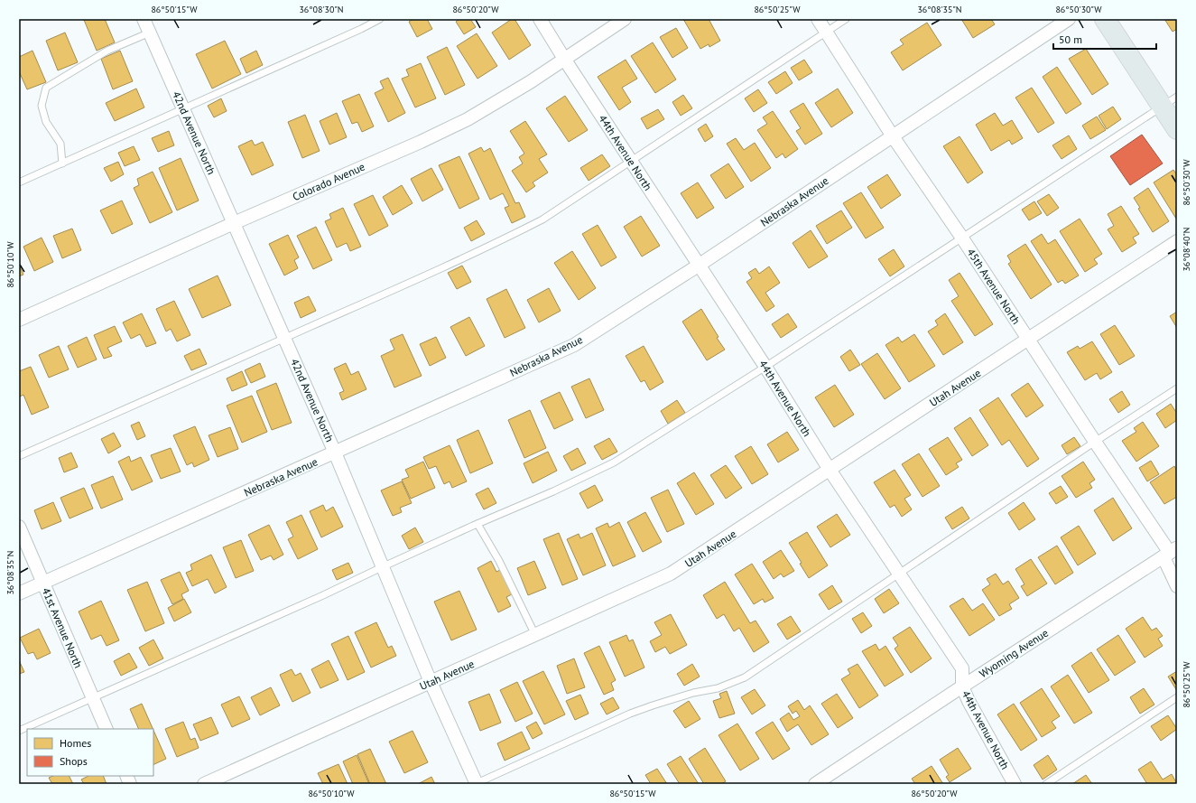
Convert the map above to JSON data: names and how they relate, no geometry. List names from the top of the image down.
{
  "streets": {
    "street": [
      "42nd Avenue North",
      "44th Avenue North",
      "Colorado Avenue",
      "Nebraska Avenue",
      "45th Avenue North",
      "Utah Avenue",
      "41st Avenue North",
      "Wyoming Avenue"
    ]
  },
  "crossings": [
    ["42nd Avenue North", "Colorado Avenue"],
    ["42nd Avenue North", "Nebraska Avenue"],
    ["42nd Avenue North", "Utah Avenue"],
    ["44th Avenue North", "Colorado Avenue"],
    ["44th Avenue North", "Nebraska Avenue"],
    ["44th Avenue North", "Utah Avenue"],
    ["44th Avenue North", "Wyoming Avenue"],
    ["Nebraska Avenue", "45th Avenue North"],
    ["Nebraska Avenue", "41st Avenue North"],
    ["45th Avenue North", "Utah Avenue"],
    ["45th Avenue North", "Wyoming Avenue"]
  ],
  "legend": ["Homes", "Shops"],
  "scale_bar": "50 m",
  "coordinates": [
    "86°50'15\"W",
    "36°08'30\"N",
    "86°50'20\"W",
    "86°50'25\"W",
    "36°08'35\"N",
    "86°50'30\"W",
    "36°08'40\"N",
    "86°50'10\"W"
  ]
}
